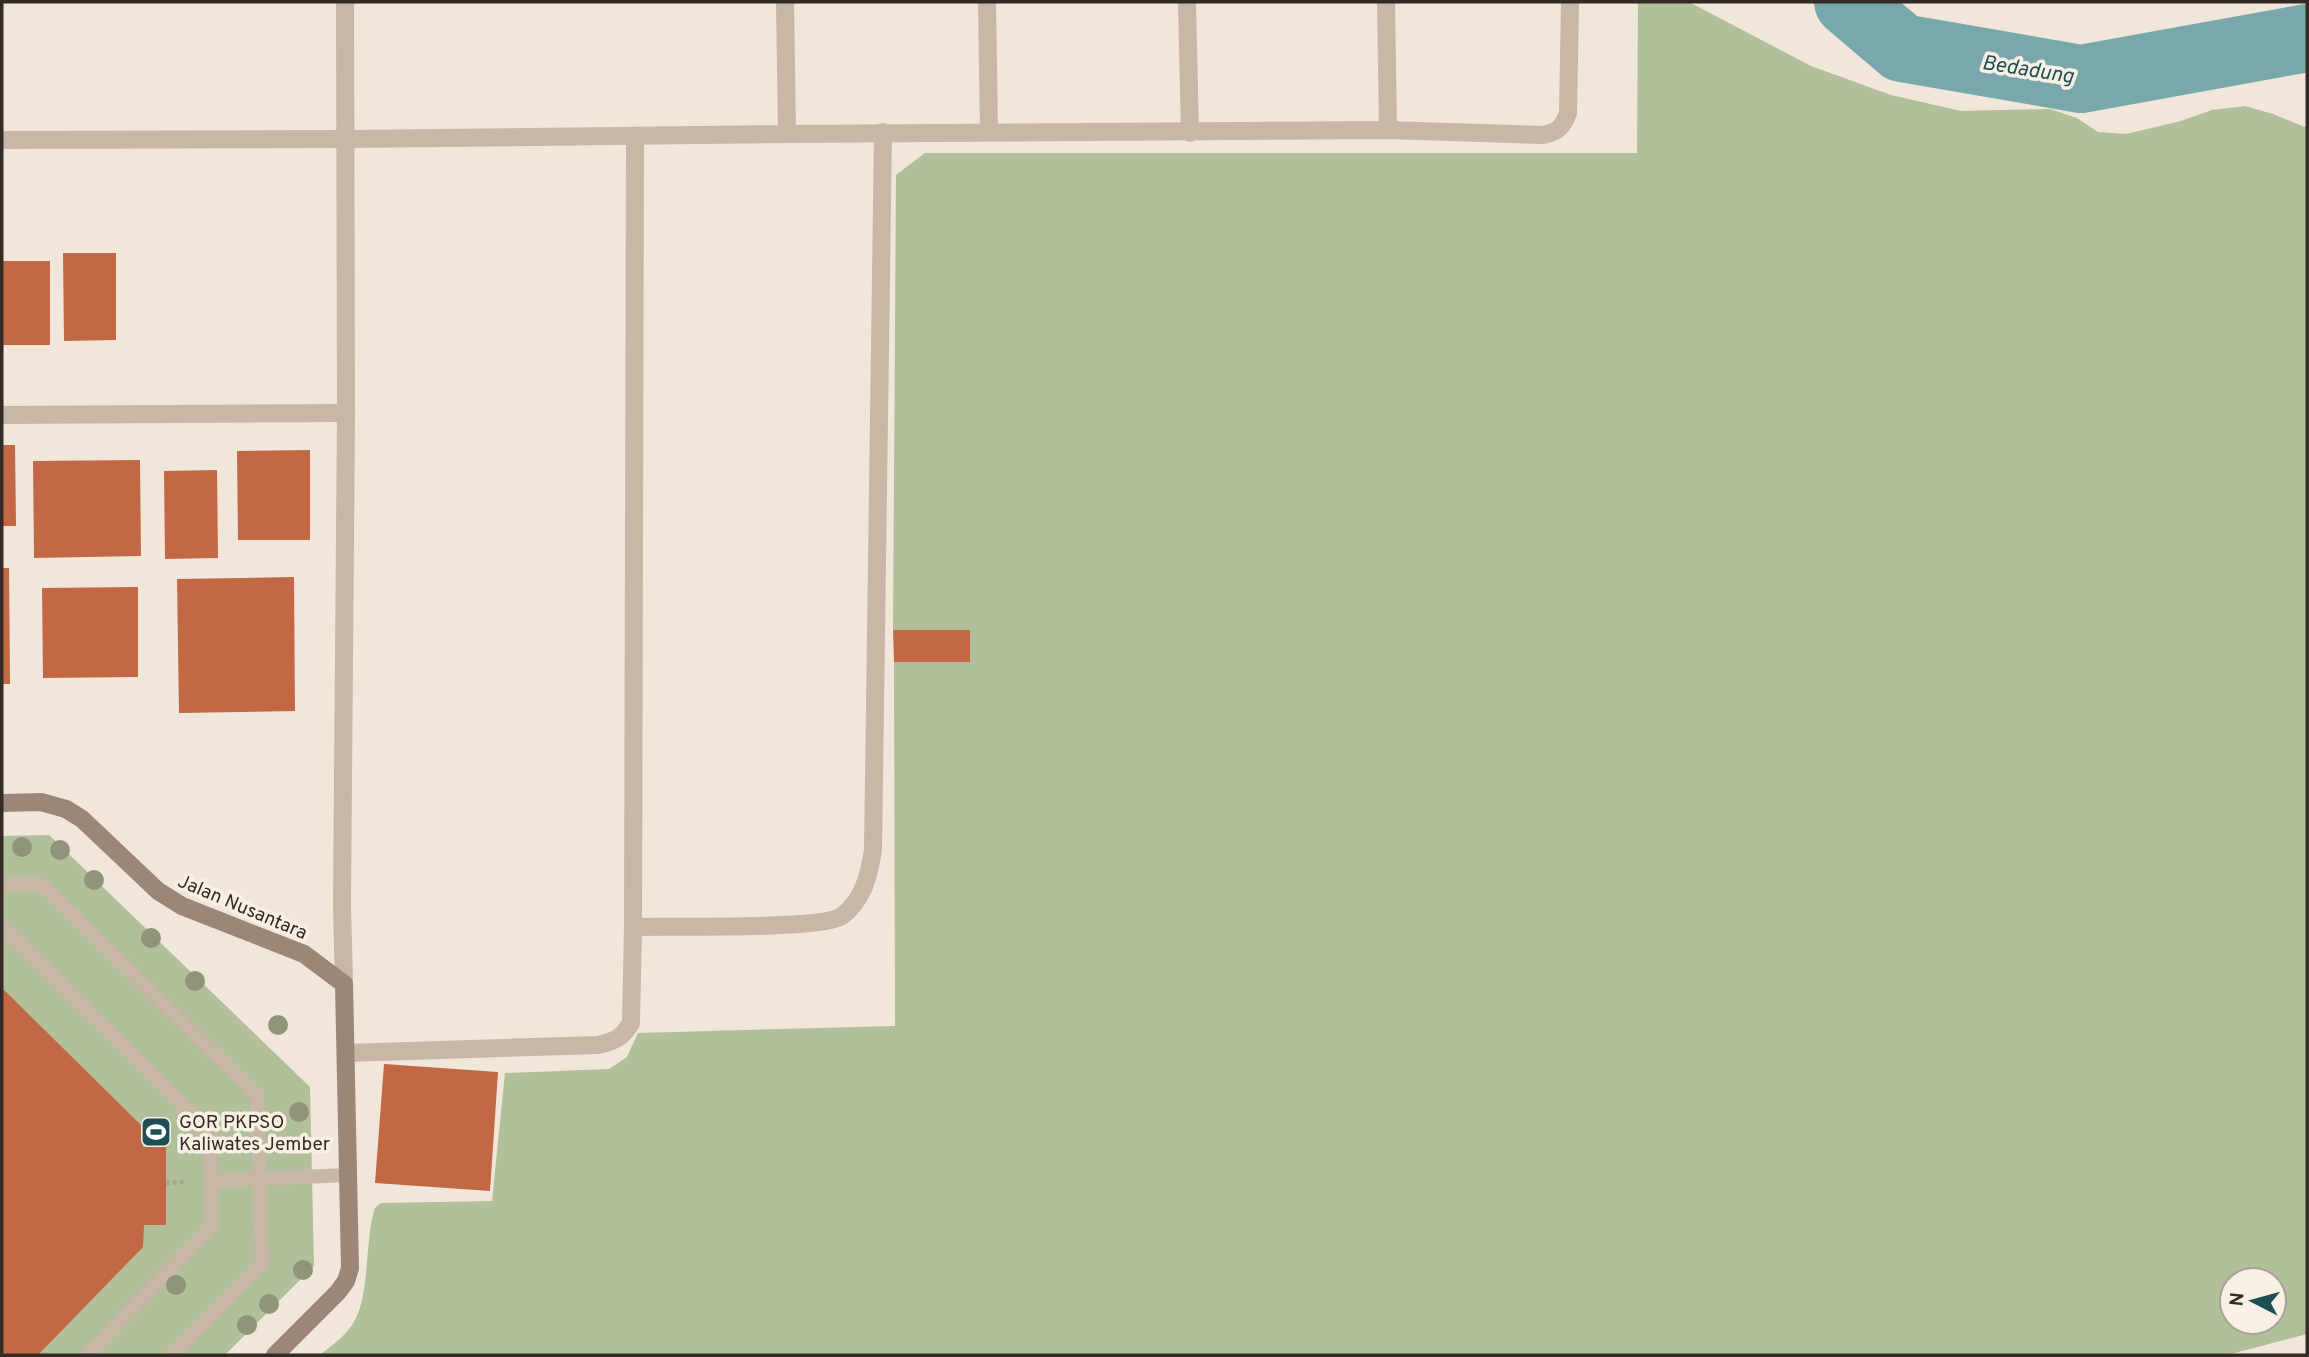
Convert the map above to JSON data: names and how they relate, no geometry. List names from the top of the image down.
{
  "streets": {
    "street": ["Jalan Nusantara"]
  },
  "water": ["Bedadung"],
  "places": {
    "sports": ["GOR PKPSO Kaliwates Jember"]
  },
  "north": "left"
}
